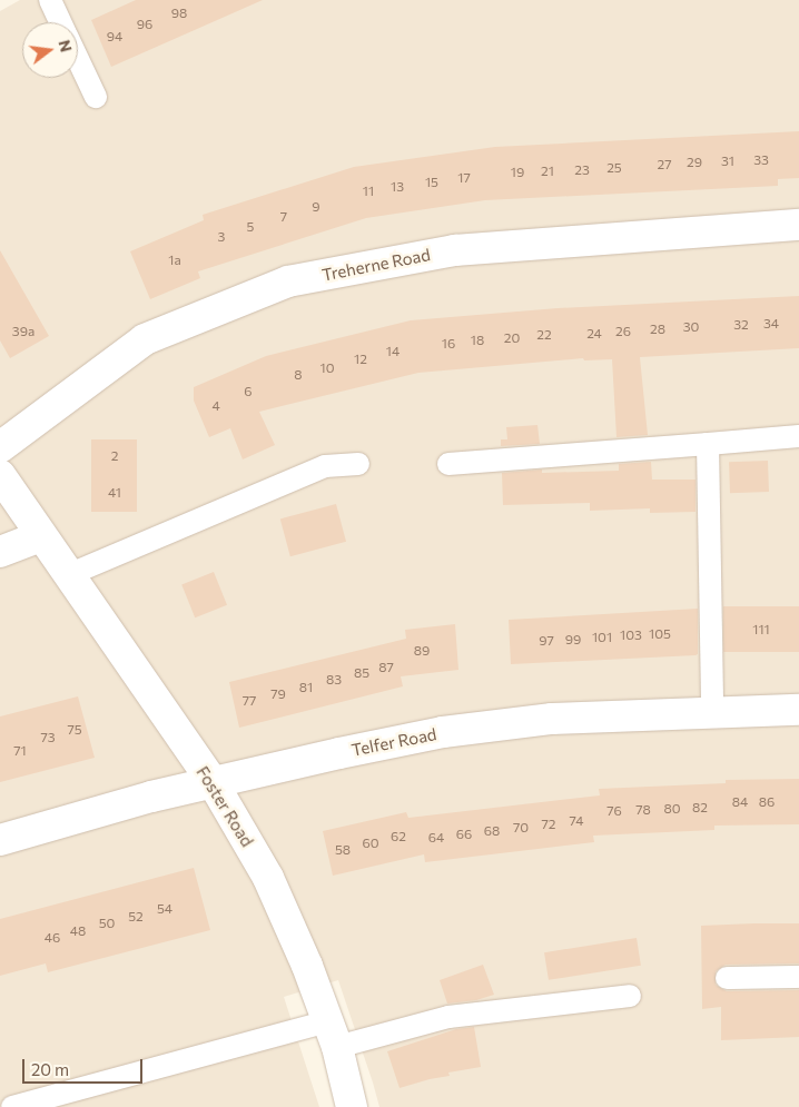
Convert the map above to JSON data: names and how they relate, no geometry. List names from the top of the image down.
{
  "streets": {
    "street": ["Treherne Road", "Telfer Road", "Foster Road"]
  },
  "crossings": [
    ["Telfer Road", "Foster Road"]
  ],
  "house_numbers": [
    "98",
    "96",
    "94",
    "33",
    "31",
    "29",
    "27",
    "25",
    "23",
    "21",
    "19",
    "17",
    "15",
    "13",
    "11",
    "9",
    "7",
    "5",
    "3",
    "1a",
    "34",
    "32",
    "30",
    "28",
    "39a",
    "26",
    "24",
    "22",
    "20",
    "18",
    "16",
    "14",
    "12",
    "10",
    "8",
    "6",
    "4",
    "2",
    "41",
    "111",
    "105",
    "103",
    "101",
    "99",
    "97",
    "89",
    "87",
    "85",
    "83",
    "81",
    "79",
    "77",
    "75",
    "73",
    "71",
    "84",
    "86",
    "82",
    "80",
    "78",
    "76",
    "74",
    "72",
    "70",
    "68",
    "66",
    "62",
    "64",
    "60",
    "58",
    "54",
    "52",
    "50",
    "48",
    "46"
  ],
  "scale_bar": "20 m",
  "north": "right"
}
